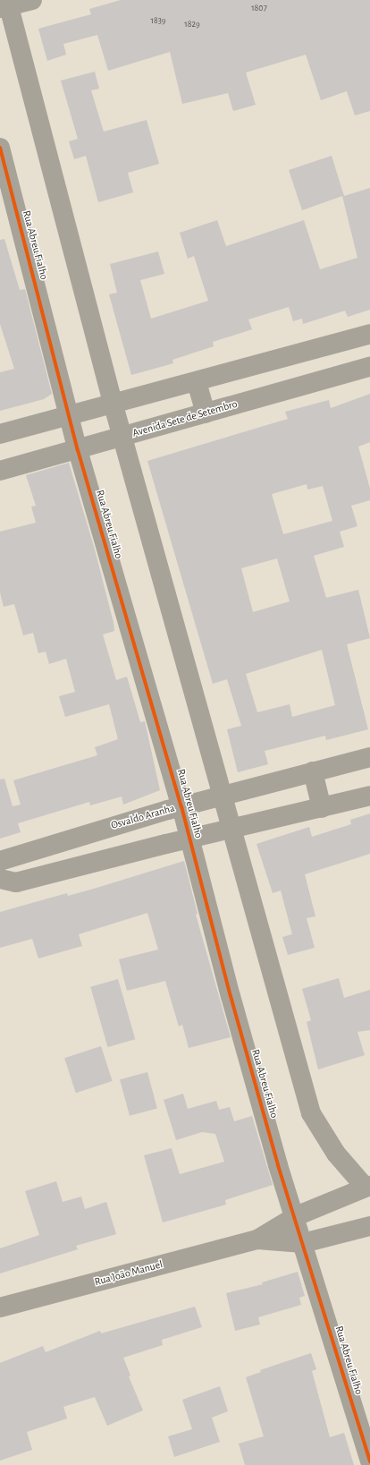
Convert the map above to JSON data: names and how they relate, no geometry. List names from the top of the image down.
{
  "streets": {
    "street": [
      "Rua Abreu Fialho",
      "Avenida Sete de Setembro",
      "Osvaldo Aranha",
      "Rua João Manuel"
    ]
  },
  "crossings": [
    ["Rua Abreu Fialho", "Avenida Sete de Setembro"],
    ["Rua Abreu Fialho", "Osvaldo Aranha"],
    ["Rua Abreu Fialho", "Rua João Manuel"]
  ],
  "house_numbers": ["1807", "1839", "1829"]
}
